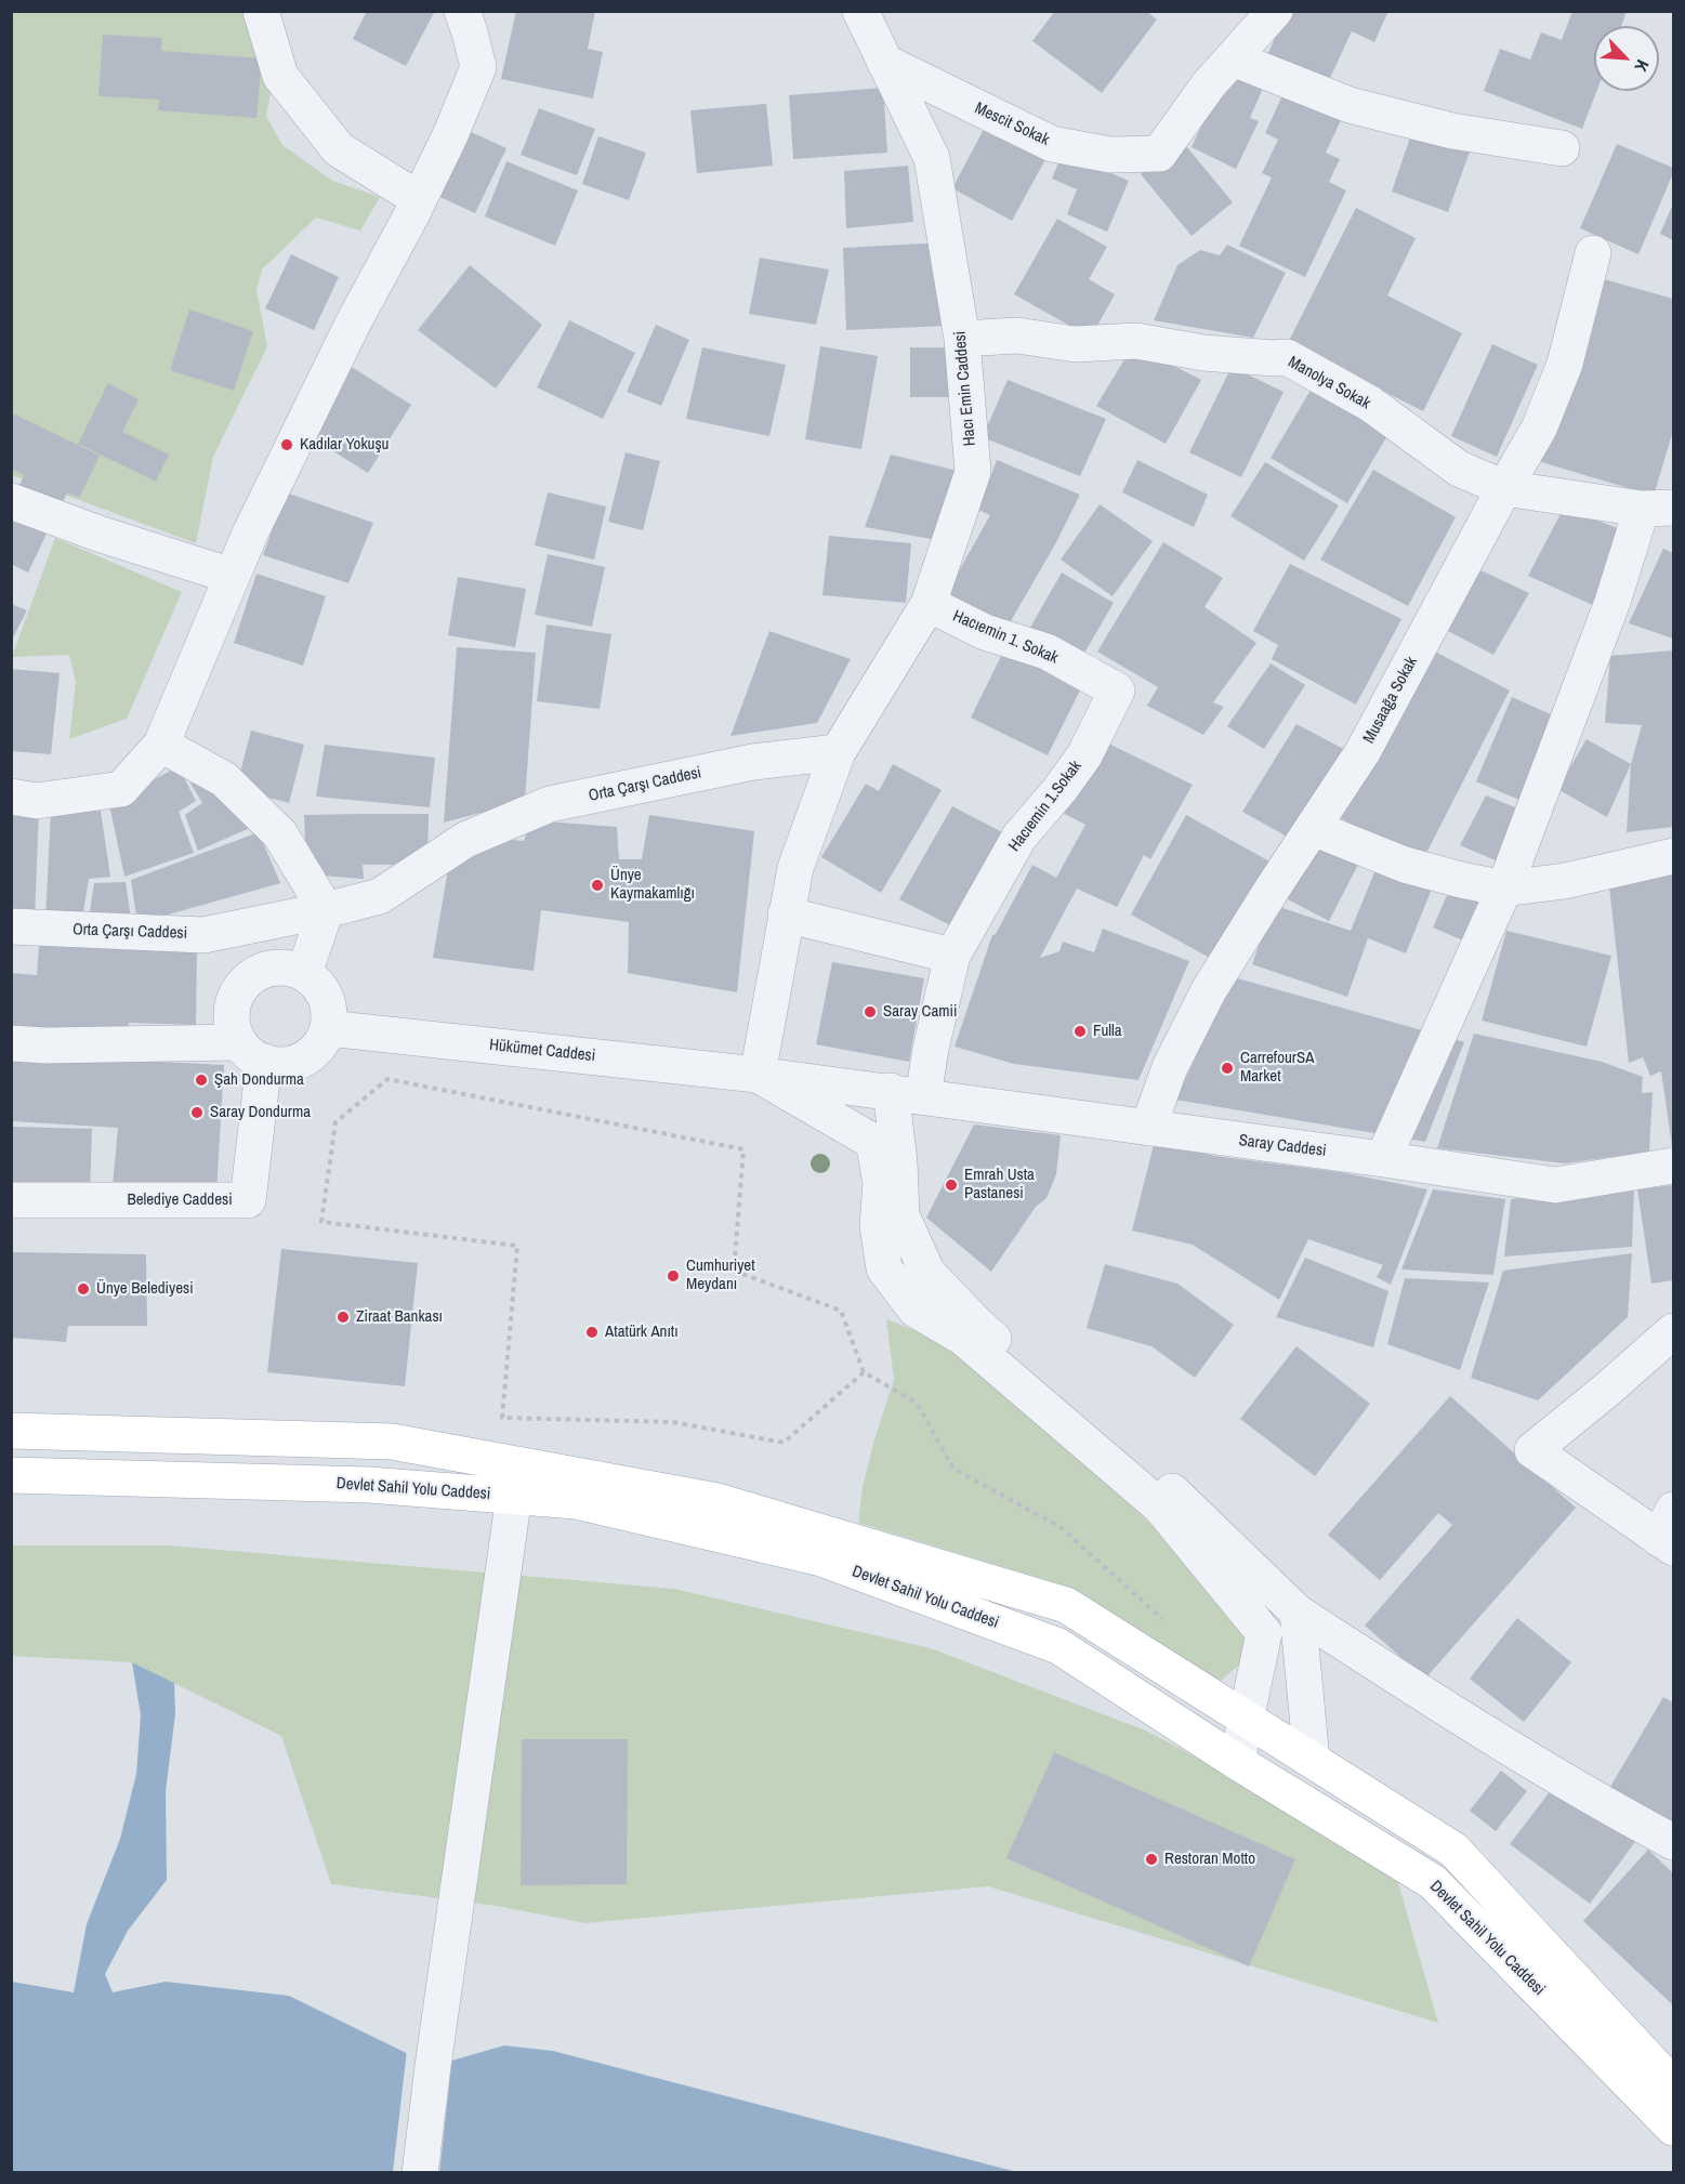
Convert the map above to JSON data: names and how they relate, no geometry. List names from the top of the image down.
{
  "streets": {
    "main road": ["Devlet Sahil Yolu Caddesi"],
    "street": [
      "Mescit Sokak",
      "Manolya Sokak",
      "Hacı Emin Caddesi",
      "Hacıemin 1. Sokak",
      "Musaağa Sokak",
      "Orta Çarşı Caddesi",
      "Hacıemin 1.Sokak",
      "Hükümet Caddesi",
      "Saray Caddesi",
      "Belediye Caddesi"
    ]
  },
  "crossings": [
    ["Mescit Sokak", "Hacı Emin Caddesi"],
    ["Manolya Sokak", "Hacı Emin Caddesi"],
    ["Manolya Sokak", "Musaağa Sokak"],
    ["Hacı Emin Caddesi", "Hacıemin 1. Sokak"],
    ["Hacı Emin Caddesi", "Orta Çarşı Caddesi"],
    ["Hacıemin 1. Sokak", "Hacıemin 1.Sokak"],
    ["Musaağa Sokak", "Saray Caddesi"],
    ["Hacıemin 1.Sokak", "Saray Caddesi"],
    ["Hükümet Caddesi", "Belediye Caddesi"]
  ],
  "places": [
    "Kadılar Yokuşu",
    "Ünye Kaymakamlığı",
    "Saray Camii",
    "Fulla",
    "CarrefourSA Market",
    "Şah Dondurma",
    "Saray Dondurma",
    "Emrah Usta Pastanesi",
    "Cumhuriyet Meydanı",
    "Ünye Belediyesi",
    "Ziraat Bankası",
    "Atatürk Anıtı",
    "Restoran Motto"
  ],
  "north": "bottom right"
}
